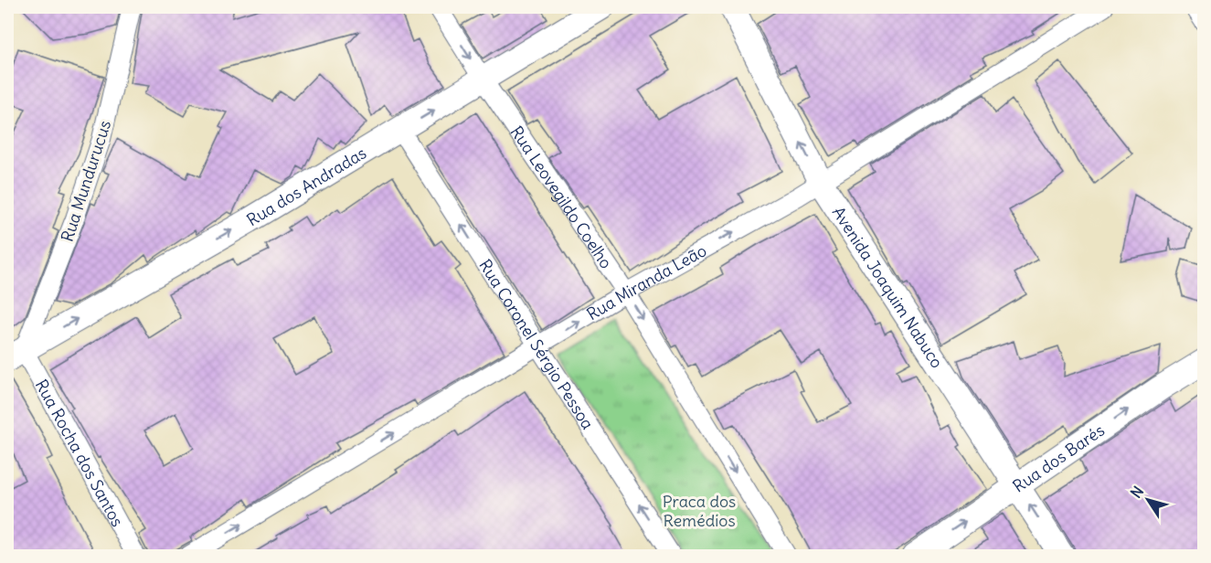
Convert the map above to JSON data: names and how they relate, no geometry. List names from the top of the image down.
{
  "streets": {
    "street": [
      "Rua Mundurucus",
      "Rua dos Andradas",
      "Rua Leovegildo Coelho",
      "Rua Miranda Leão",
      "Avenida Joaquim Nabuco",
      "Rua Coronel Sérgio Pessoa",
      "Rua Rocha dos Santos",
      "Rua dos Barés"
    ]
  },
  "crossings": [
    ["Rua Mundurucus", "Rua dos Andradas"],
    ["Rua Mundurucus", "Rua Rocha dos Santos"],
    ["Rua dos Andradas", "Rua Leovegildo Coelho"],
    ["Rua dos Andradas", "Rua Coronel Sérgio Pessoa"],
    ["Rua dos Andradas", "Rua Rocha dos Santos"],
    ["Rua Leovegildo Coelho", "Rua Miranda Leão"],
    ["Rua Miranda Leão", "Avenida Joaquim Nabuco"],
    ["Rua Miranda Leão", "Rua Coronel Sérgio Pessoa"],
    ["Avenida Joaquim Nabuco", "Rua dos Barés"]
  ],
  "one_way": [
    "Rua dos Andradas",
    "Rua Leovegildo Coelho",
    "Rua Miranda Leão",
    "Avenida Joaquim Nabuco",
    "Rua Coronel Sérgio Pessoa",
    "Rua dos Barés"
  ],
  "parks": ["Praca dos Remédios"],
  "north": "top left"
}
